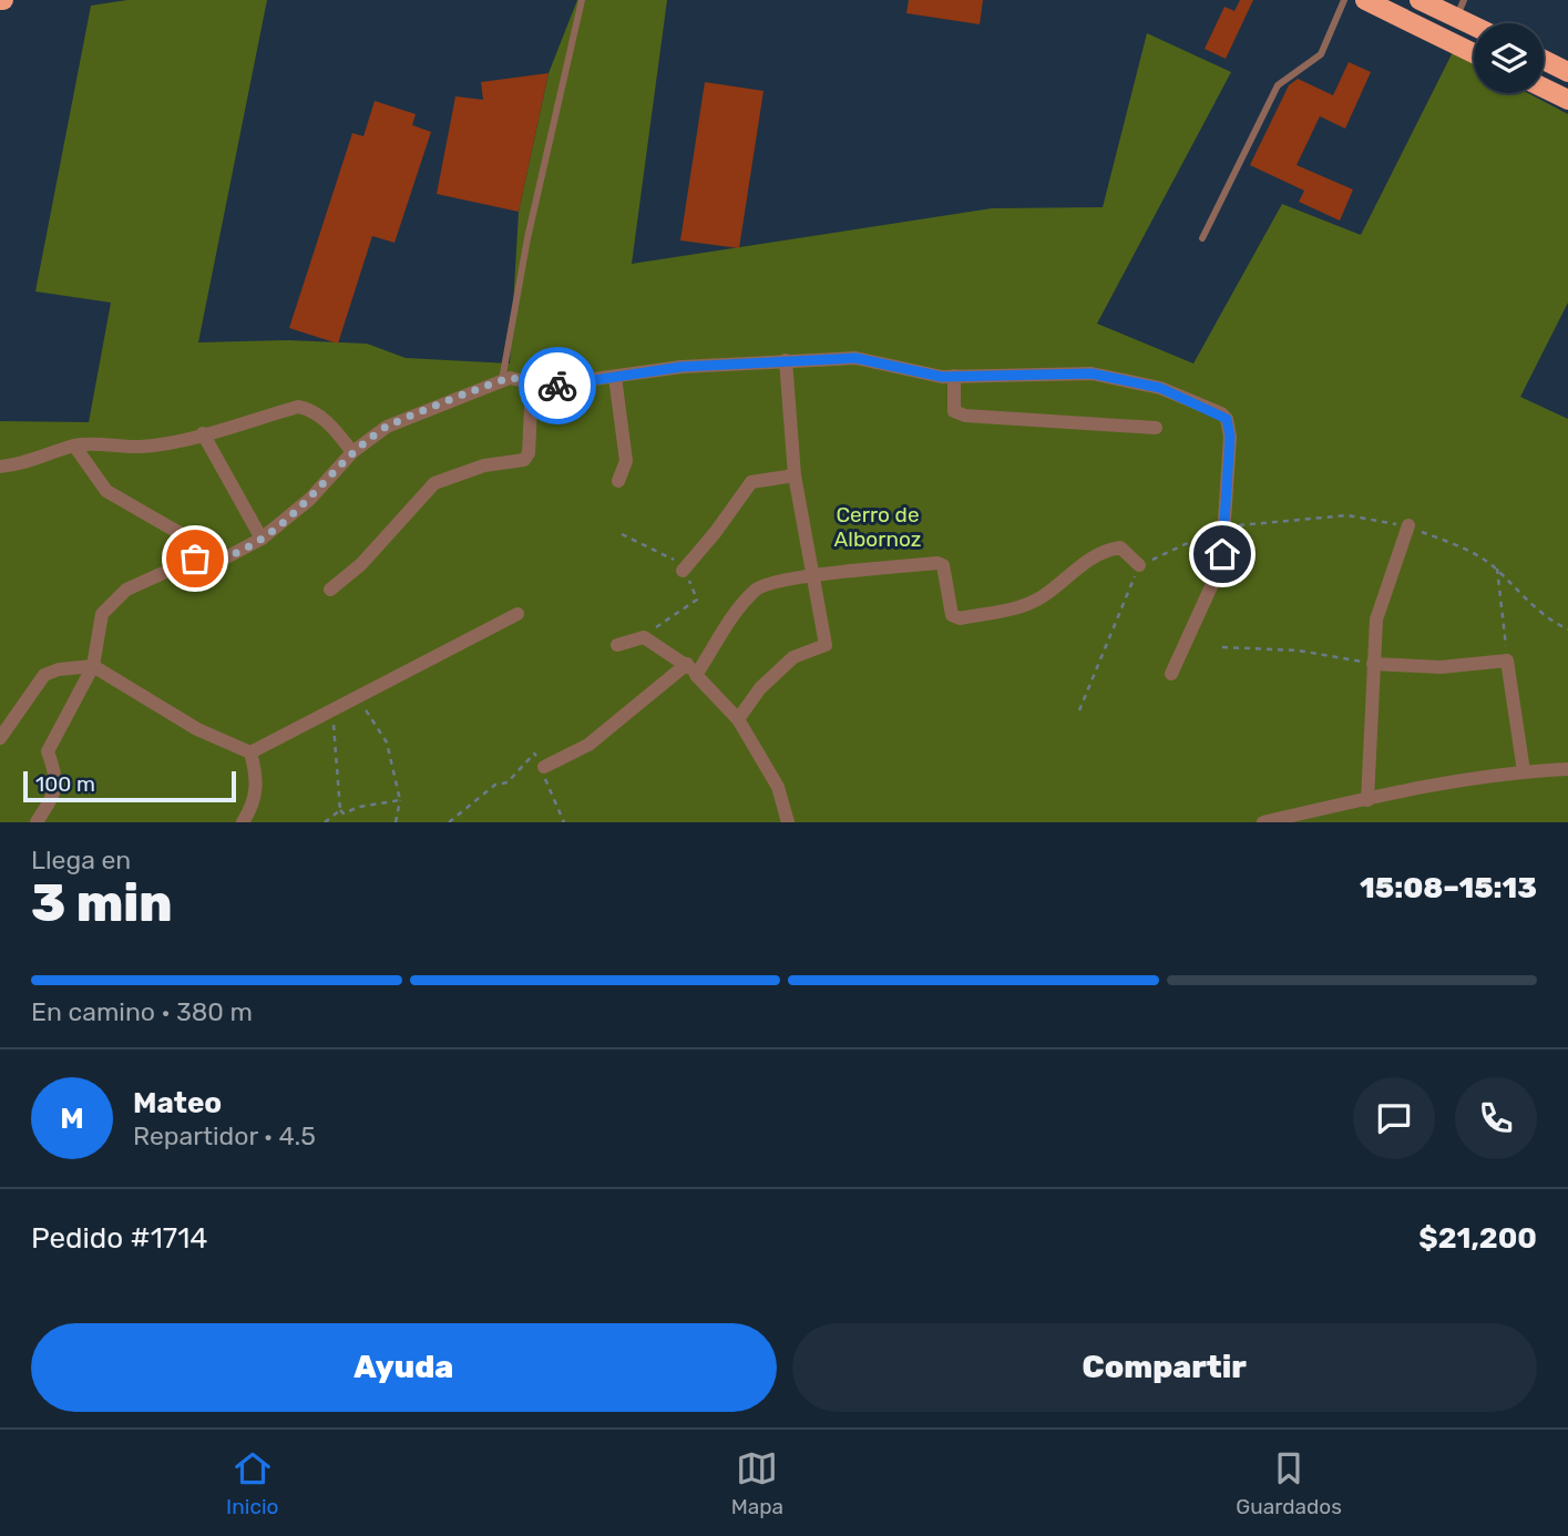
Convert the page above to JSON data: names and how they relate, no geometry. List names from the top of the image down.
{
  "parks": ["Cerro de Albornoz"],
  "scale_bar": "100 m",
  "page": {
    "scale": "100 m",
    "heading": ["3 min", "Llega en", "15:08–15:13"],
    "panel": [
      "Mateo",
      "Repartidor · 4.5",
      "Pedido #1714",
      "$21,200"
    ],
    "bar": "En camino · 380 m",
    "round": "M",
    "buttons": ["Ayuda", "Compartir"],
    "tabs": ["Inicio", "Mapa", "Guardados"]
  }
}
